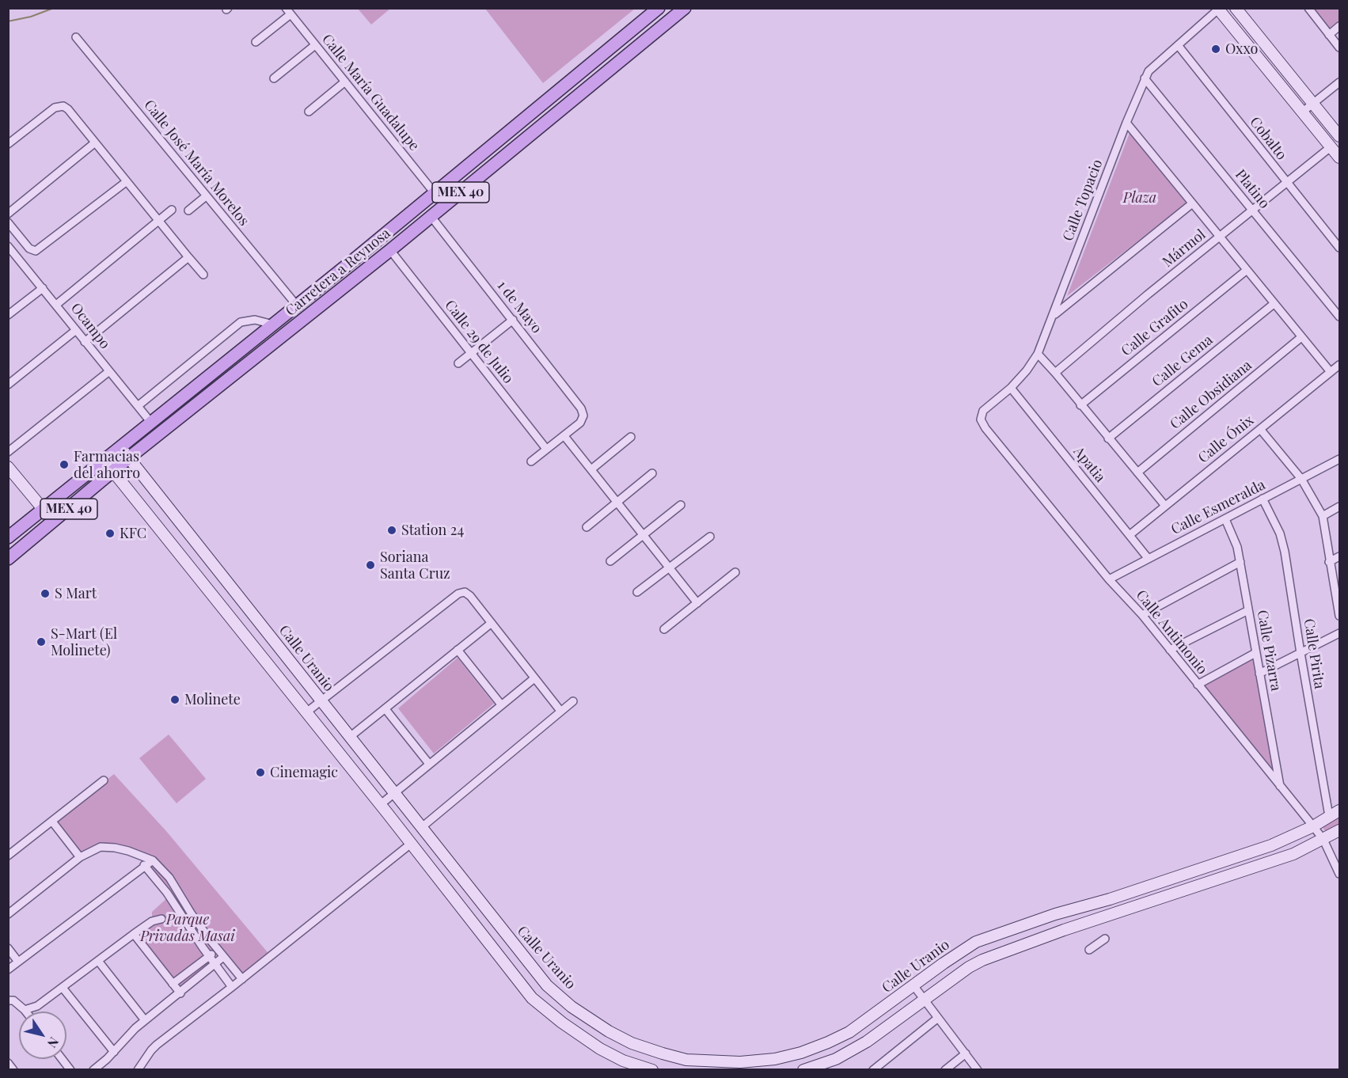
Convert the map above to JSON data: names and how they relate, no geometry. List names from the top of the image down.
{
  "streets": {
    "main road": ["MEX 40", "Carretera a Reynosa"],
    "street": [
      "Calle María Guadalupe",
      "Cobalto",
      "Calle José María Morelos",
      "Platino",
      "Calle Topacio",
      "Mármol",
      "1 de Mayo",
      "Ocampo",
      "Calle Grafito",
      "Calle 29 de Julio",
      "Calle Gema",
      "Calle Obsidiana",
      "Calle Ónix",
      "Apatia",
      "Calle Esmeralda",
      "Calle Antimonio",
      "Calle Pizarra",
      "Calle Pirita",
      "Calle Uranio"
    ]
  },
  "crossings": [
    ["Calle María Guadalupe", "Carretera a Reynosa"],
    ["Cobalto", "Calle Topacio"],
    ["Cobalto", "Mármol"],
    ["Calle José María Morelos", "Carretera a Reynosa"],
    ["Platino", "Calle Topacio"],
    ["Platino", "Mármol"],
    ["Calle Topacio", "Apatia"],
    ["Calle Topacio", "Calle Antimonio"],
    ["Carretera a Reynosa", "1 de Mayo"],
    ["Carretera a Reynosa", "Ocampo"],
    ["Carretera a Reynosa", "Calle 29 de Julio"],
    ["Carretera a Reynosa", "Calle Uranio"],
    ["Calle Ónix", "Apatia"],
    ["Apatia", "Calle Esmeralda"],
    ["Calle Esmeralda", "Calle Antimonio"],
    ["Calle Esmeralda", "Calle Pizarra"],
    ["Calle Esmeralda", "Calle Pirita"],
    ["Calle Antimonio", "Calle Pizarra"],
    ["Calle Antimonio", "Calle Uranio"],
    ["Calle Pirita", "Calle Uranio"]
  ],
  "parks": ["Plaza", "Parque Privadas Masai"],
  "places": [
    "Oxxo",
    "Farmacias del ahorro",
    "Station 24",
    "KFC",
    "Soriana Santa Cruz",
    "S Mart",
    "S-Mart (El Molinete)",
    "Molinete",
    "Cinemagic"
  ],
  "north": "bottom right"
}
